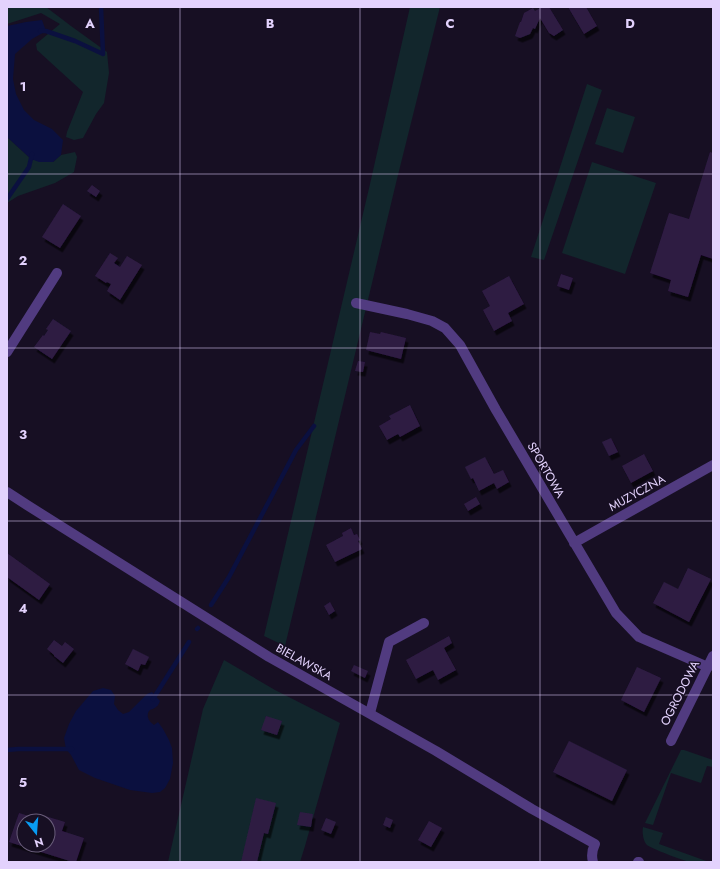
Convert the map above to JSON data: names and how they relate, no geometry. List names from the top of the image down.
{
  "streets": {
    "street": [
      "SPORTOWA",
      "MUZYCZNA",
      "BIELAWSKA",
      "OGRODOWA"
    ]
  },
  "crossings": [
    ["SPORTOWA", "MUZYCZNA"],
    ["SPORTOWA", "OGRODOWA"]
  ],
  "north": "bottom",
  "grid": {
    "columns": [
      "A",
      "B",
      "C",
      "D"
    ],
    "rows": [
      "1",
      "2",
      "3",
      "4",
      "5"
    ]
  }
}
